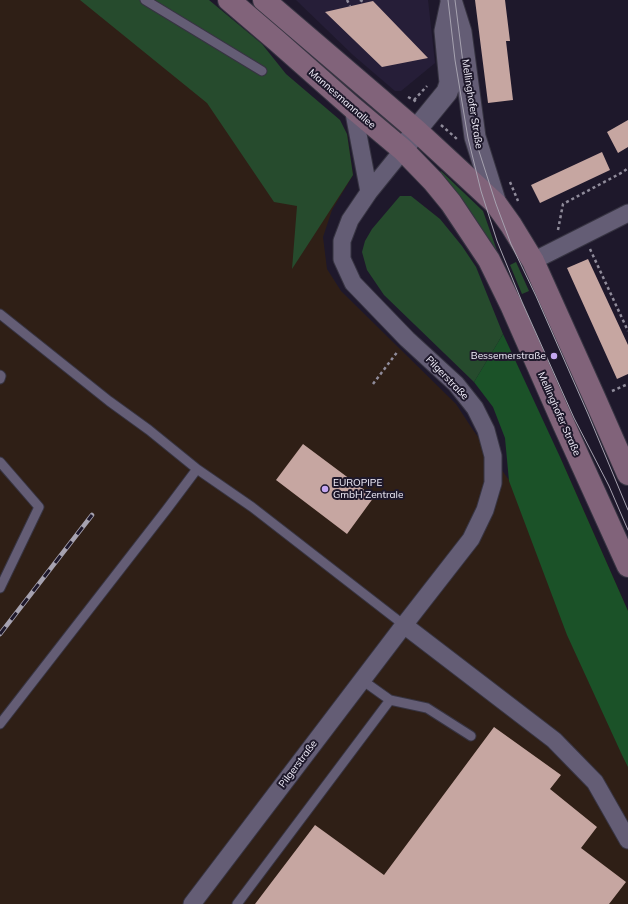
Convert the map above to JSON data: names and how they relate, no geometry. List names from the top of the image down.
{
  "streets": {
    "main road": ["Mannesmannallee", "Mellinghofer Straße"],
    "street": ["Pilgerstraße"]
  },
  "crossings": [
    ["Mannesmannallee", "Mellinghofer Straße"],
    ["Mannesmannallee", "Pilgerstraße"],
    ["Mellinghofer Straße", "Pilgerstraße"]
  ],
  "places": ["Bessemerstraße", "EUROPIPE GmbH Zentrale"]
}
